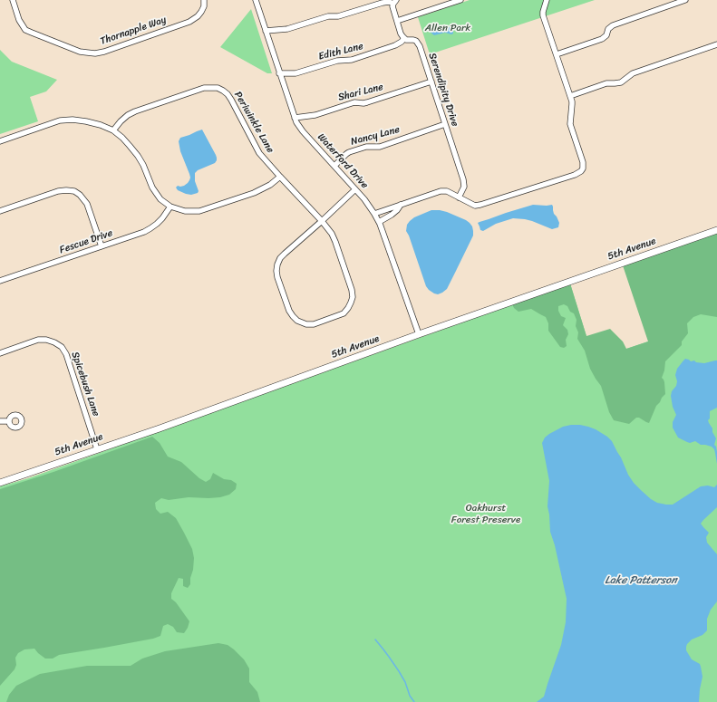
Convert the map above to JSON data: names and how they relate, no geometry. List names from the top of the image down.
{
  "streets": {
    "street": [
      "Thornapple Way",
      "Edith Lane",
      "Serendipity Drive",
      "Shari Lane",
      "Periwinkle Lane",
      "Nancy Lane",
      "Waterford Drive",
      "Fescue Drive",
      "5th Avenue",
      "Spicebush Lane"
    ]
  },
  "crossings": [
    ["Edith Lane", "Serendipity Drive"],
    ["Edith Lane", "Waterford Drive"],
    ["Serendipity Drive", "Shari Lane"],
    ["Serendipity Drive", "Nancy Lane"],
    ["Shari Lane", "Waterford Drive"],
    ["Nancy Lane", "Waterford Drive"],
    ["Waterford Drive", "5th Avenue"],
    ["5th Avenue", "Spicebush Lane"]
  ],
  "water": ["Lake Patterson"],
  "parks": ["Allen Park", "Oakhurst Forest Preserve"]
}
